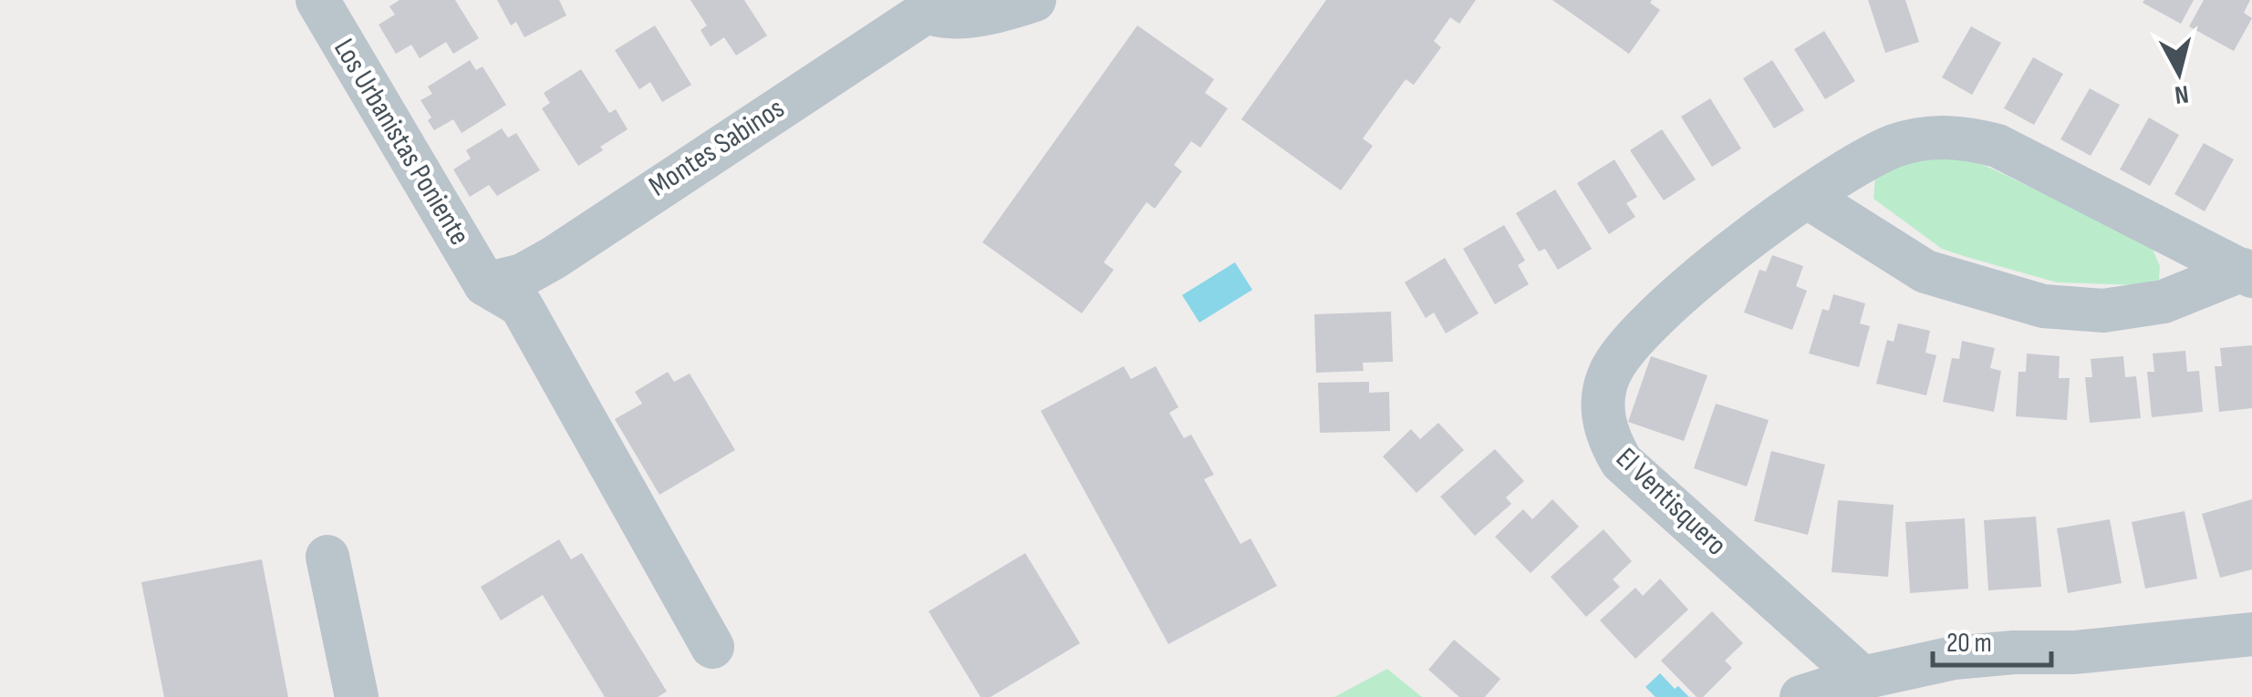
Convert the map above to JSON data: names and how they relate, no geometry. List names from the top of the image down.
{
  "streets": {
    "street": ["Los Urbanistas Poniente", "Montes Sabinos", "El Ventisquero"]
  },
  "crossings": [
    ["Los Urbanistas Poniente", "Montes Sabinos"]
  ],
  "scale_bar": "20 m",
  "north": "bottom"
}
